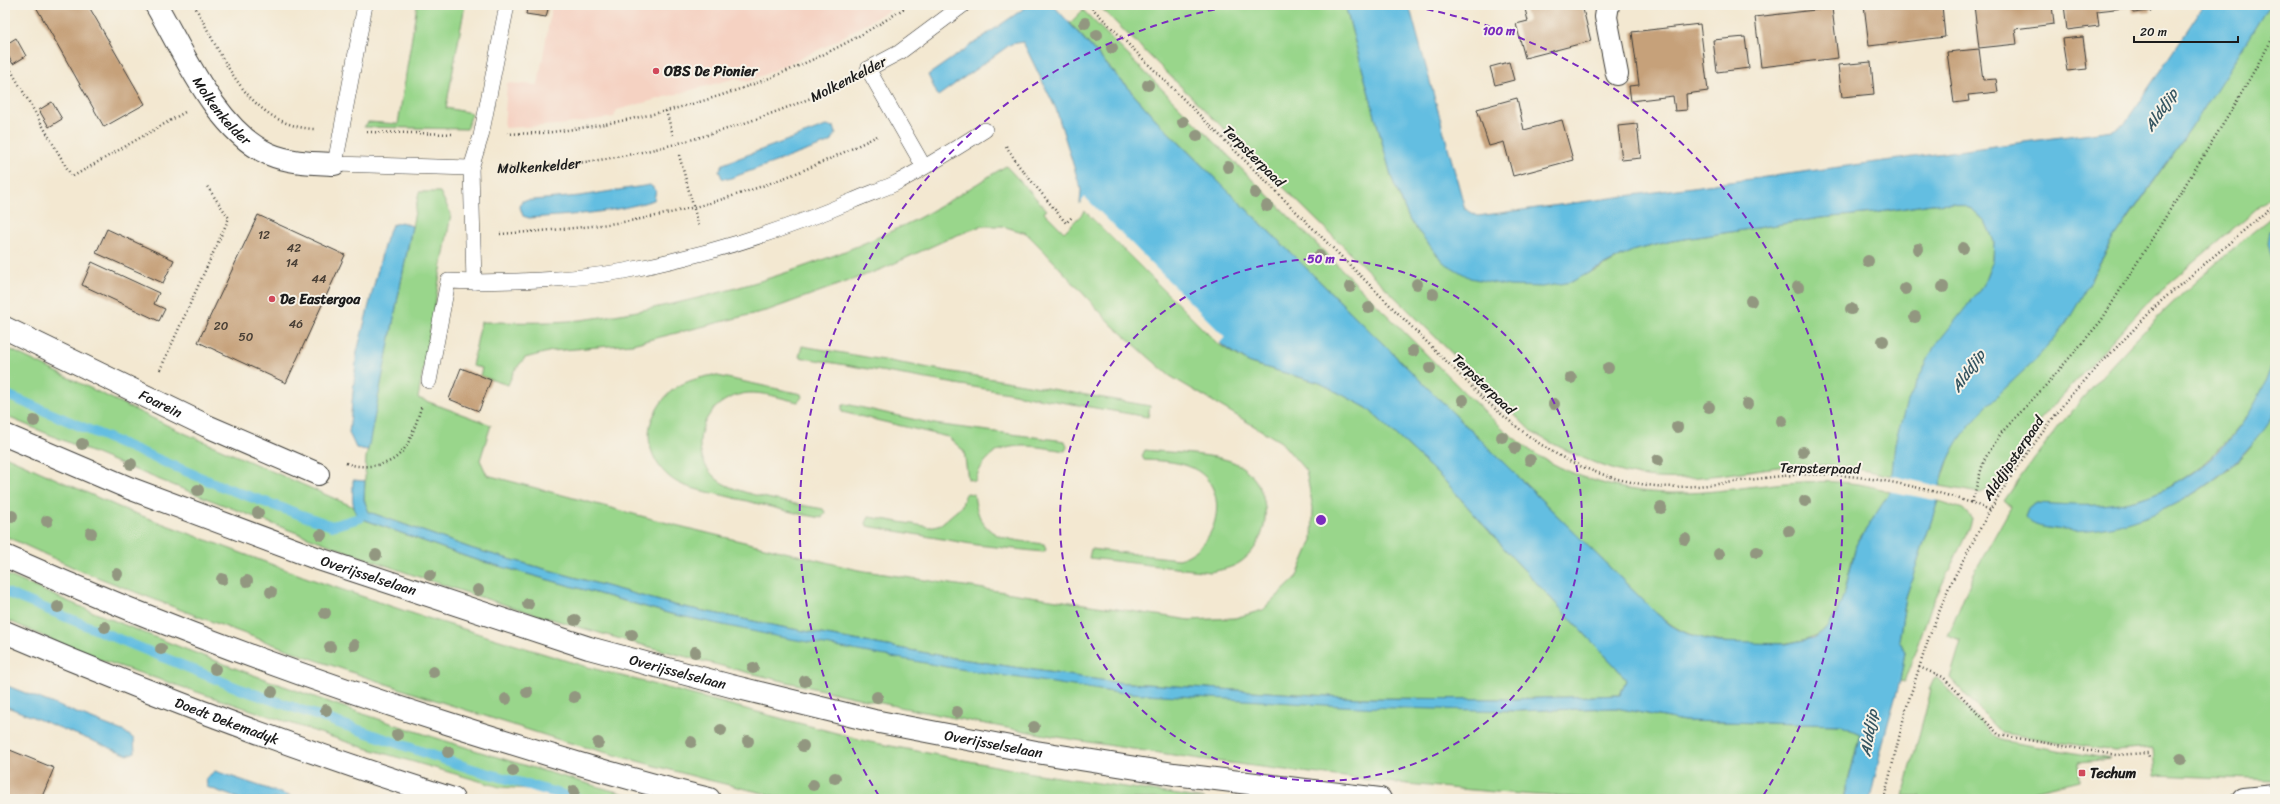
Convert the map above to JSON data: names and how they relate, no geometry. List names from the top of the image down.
{
  "streets": {
    "main road": [
      "Molkenkelder",
      "Foarein",
      "Overijsselselaan",
      "Doedt Dekemadyk"
    ],
    "path": ["Terpsterpaad", "Alddjipsterpaad"]
  },
  "crossings": [
    ["Terpsterpaad", "Alddjipsterpaad"]
  ],
  "water": ["Alddjip"],
  "places": {
    "other": ["OBS De Pionier", "De Eastergoa"],
    "transit": ["Techum"]
  },
  "house_numbers": [
    "12",
    "42",
    "14",
    "44",
    "46",
    "20",
    "50"
  ],
  "scale_bar": "20 m",
  "rings": ["100 m", "50 m"]
}
